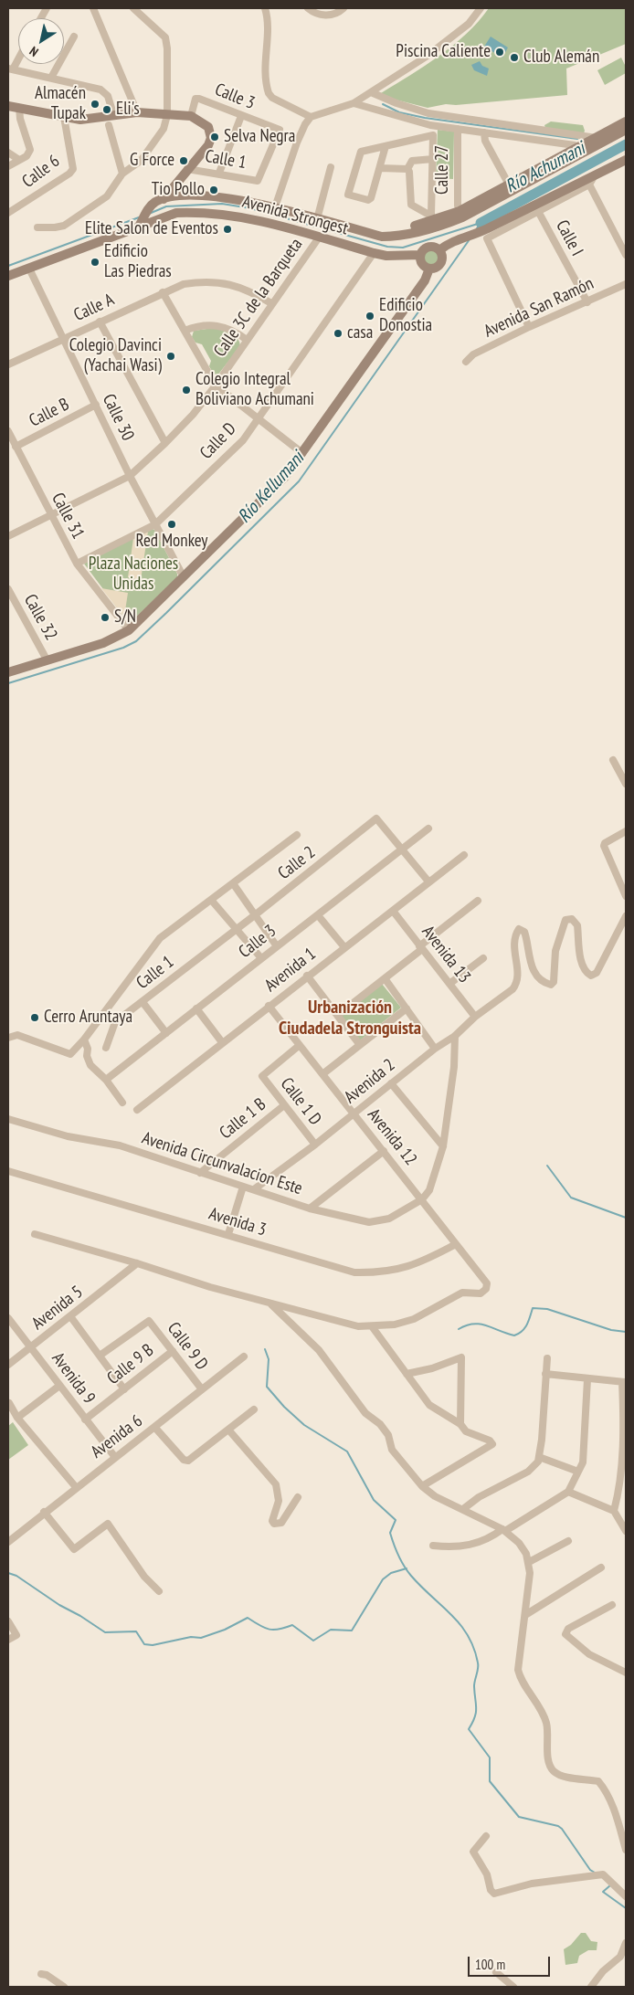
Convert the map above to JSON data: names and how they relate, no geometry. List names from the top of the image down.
{
  "streets": {
    "street": [
      "Calle 3",
      "Calle 1",
      "Calle 27",
      "Calle 6",
      "Avenida Strongest",
      "Calle I",
      "Calle 3C de la Barqueta",
      "Calle A",
      "Avenida San Ramón",
      "Calle B",
      "Calle 30",
      "Calle D",
      "Calle 31",
      "Calle 32",
      "Calle 2",
      "Avenida 13",
      "Avenida 1",
      "Avenida 2",
      "Calle 1 D",
      "Calle 1 B",
      "Avenida 12",
      "Avenida Circunvalacion Este",
      "Avenida 3",
      "Avenida 5",
      "Calle 9 D",
      "Calle 9 B",
      "Avenida 9",
      "Avenida 6"
    ]
  },
  "crossings": [
    ["Calle 3", "Calle 1"],
    ["Calle 3", "Calle 2"],
    ["Calle 1", "Calle 2"],
    ["Avenida Strongest", "Calle 3C de la Barqueta"],
    ["Avenida Strongest", "Calle 30"],
    ["Avenida Strongest", "Calle D"],
    ["Calle I", "Avenida San Ramón"],
    ["Calle 3C de la Barqueta", "Calle A"],
    ["Calle 3C de la Barqueta", "Calle 30"],
    ["Calle 3C de la Barqueta", "Calle 31"],
    ["Calle A", "Calle 30"],
    ["Calle B", "Calle 30"],
    ["Calle B", "Calle 31"],
    ["Calle 30", "Calle D"],
    ["Calle D", "Calle 31"],
    ["Avenida 13", "Avenida 1"],
    ["Avenida 13", "Avenida 2"],
    ["Avenida 1", "Avenida 12"],
    ["Avenida 2", "Calle 1 D"],
    ["Avenida 2", "Avenida 12"],
    ["Avenida 2", "Avenida Circunvalacion Este"],
    ["Calle 1 D", "Calle 1 B"],
    ["Calle 1 D", "Avenida 12"],
    ["Calle 1 B", "Avenida Circunvalacion Este"],
    ["Avenida 12", "Avenida Circunvalacion Este"],
    ["Avenida 12", "Avenida 3"],
    ["Avenida 5", "Avenida 9"],
    ["Calle 9 D", "Calle 9 B"],
    ["Calle 9 D", "Avenida 6"],
    ["Calle 9 B", "Avenida 9"],
    ["Avenida 9", "Avenida 6"]
  ],
  "districts": ["Urbanización Ciudadela Stronguista"],
  "water": ["Río Achumani", "Río Kellumani"],
  "parks": ["Plaza Naciones Unidas"],
  "places": [
    "Piscina Caliente",
    "Club Alemán",
    "Almacén Tupak",
    "Eli's",
    "Selva Negra",
    "G Force",
    "Tio Pollo",
    "Elite Salon de Eventos",
    "Edificio Las Piedras",
    "Edificio Donostia",
    "casa",
    "Colegio Davinci (Yachai Wasi)",
    "Colegio Integral Boliviano Achumani",
    "Red Monkey",
    "S/N",
    "Cerro Aruntaya"
  ],
  "scale_bar": "100 m",
  "north": "bottom left"
}
